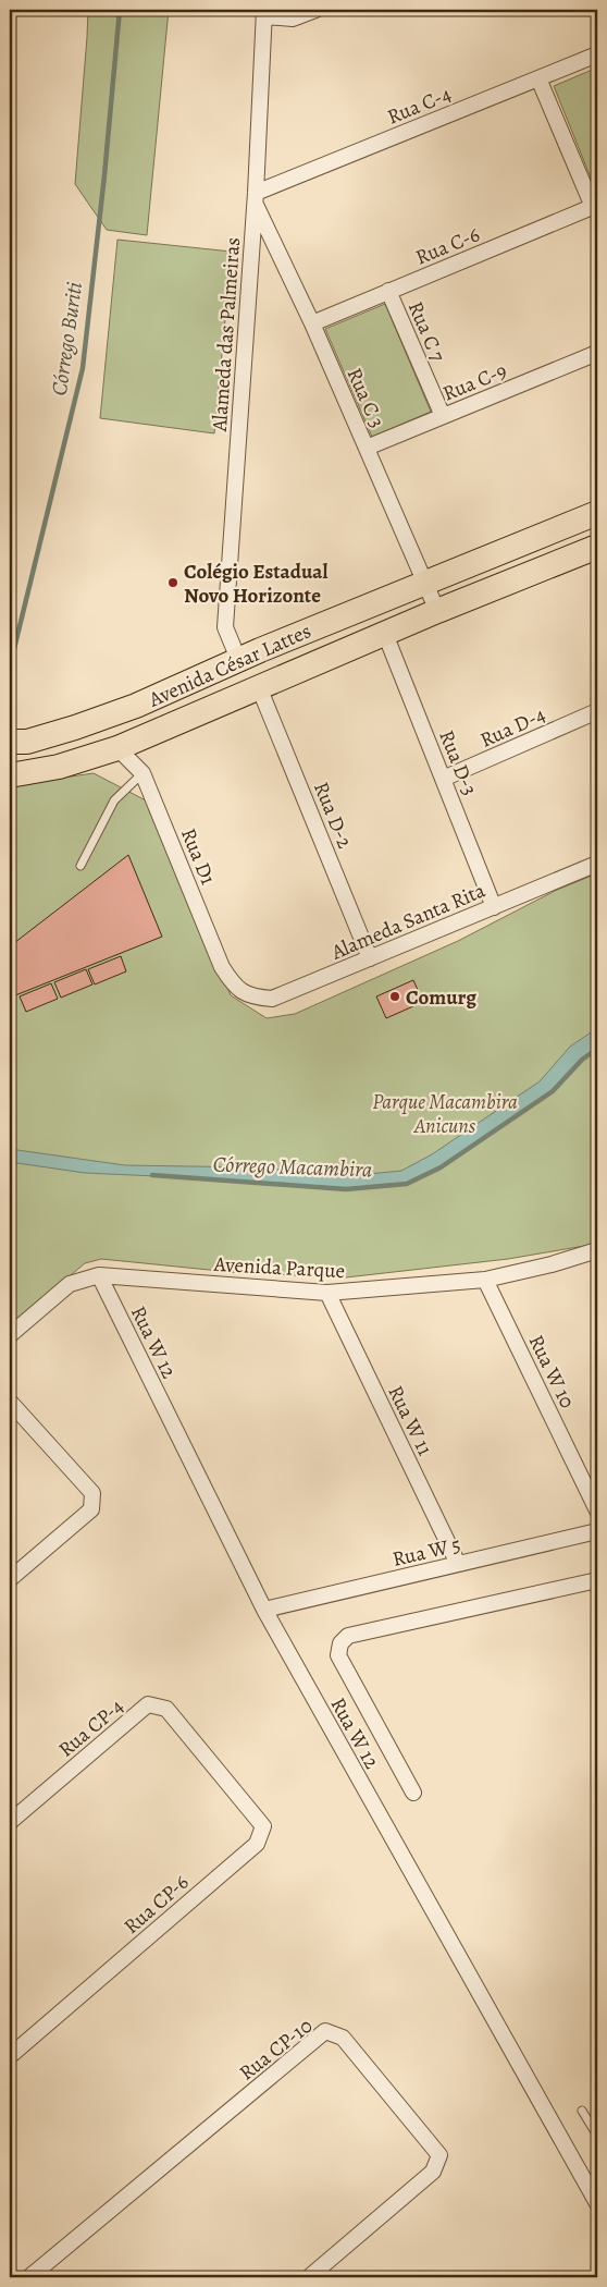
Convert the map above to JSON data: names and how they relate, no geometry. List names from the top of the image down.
{
  "streets": {
    "main road": ["Avenida César Lattes"],
    "street": [
      "Rua C-4",
      "Rua C-6",
      "Rua C 7",
      "Alameda das Palmeiras",
      "Rua C-9",
      "Rua C 3",
      "Rua D-4",
      "Rua D-3",
      "Rua D-2",
      "Rua D1",
      "Alameda Santa Rita",
      "Avenida Parque",
      "Rua W 12",
      "Rua W 10",
      "Rua W 11",
      "Rua W 5",
      "Rua CP-4",
      "Rua CP-6",
      "Rua CP-10"
    ]
  },
  "crossings": [
    ["Rua C-4", "Alameda das Palmeiras"],
    ["Rua C-4", "Rua C 3"],
    ["Rua C-6", "Rua C 7"],
    ["Rua C-6", "Rua C 3"],
    ["Rua C 7", "Rua C-9"],
    ["Alameda das Palmeiras", "Rua C 3"],
    ["Alameda das Palmeiras", "Avenida César Lattes"],
    ["Rua C-9", "Rua C 3"],
    ["Rua C 3", "Avenida César Lattes"],
    ["Avenida César Lattes", "Rua D-3"],
    ["Avenida César Lattes", "Rua D-2"],
    ["Avenida César Lattes", "Rua D1"],
    ["Rua D-4", "Rua D-3"],
    ["Rua D-3", "Alameda Santa Rita"],
    ["Rua D-2", "Alameda Santa Rita"],
    ["Rua D1", "Alameda Santa Rita"],
    ["Avenida Parque", "Rua W 12"],
    ["Avenida Parque", "Rua W 10"],
    ["Avenida Parque", "Rua W 11"],
    ["Rua W 12", "Rua W 5"],
    ["Rua W 11", "Rua W 5"],
    ["Rua CP-4", "Rua CP-6"]
  ],
  "water": ["Córrego Buriti", "Córrego Macambira"],
  "parks": ["Parque Macambira Anicuns"],
  "places": ["Colégio Estadual Novo Horizonte", "Comurg"]
}
